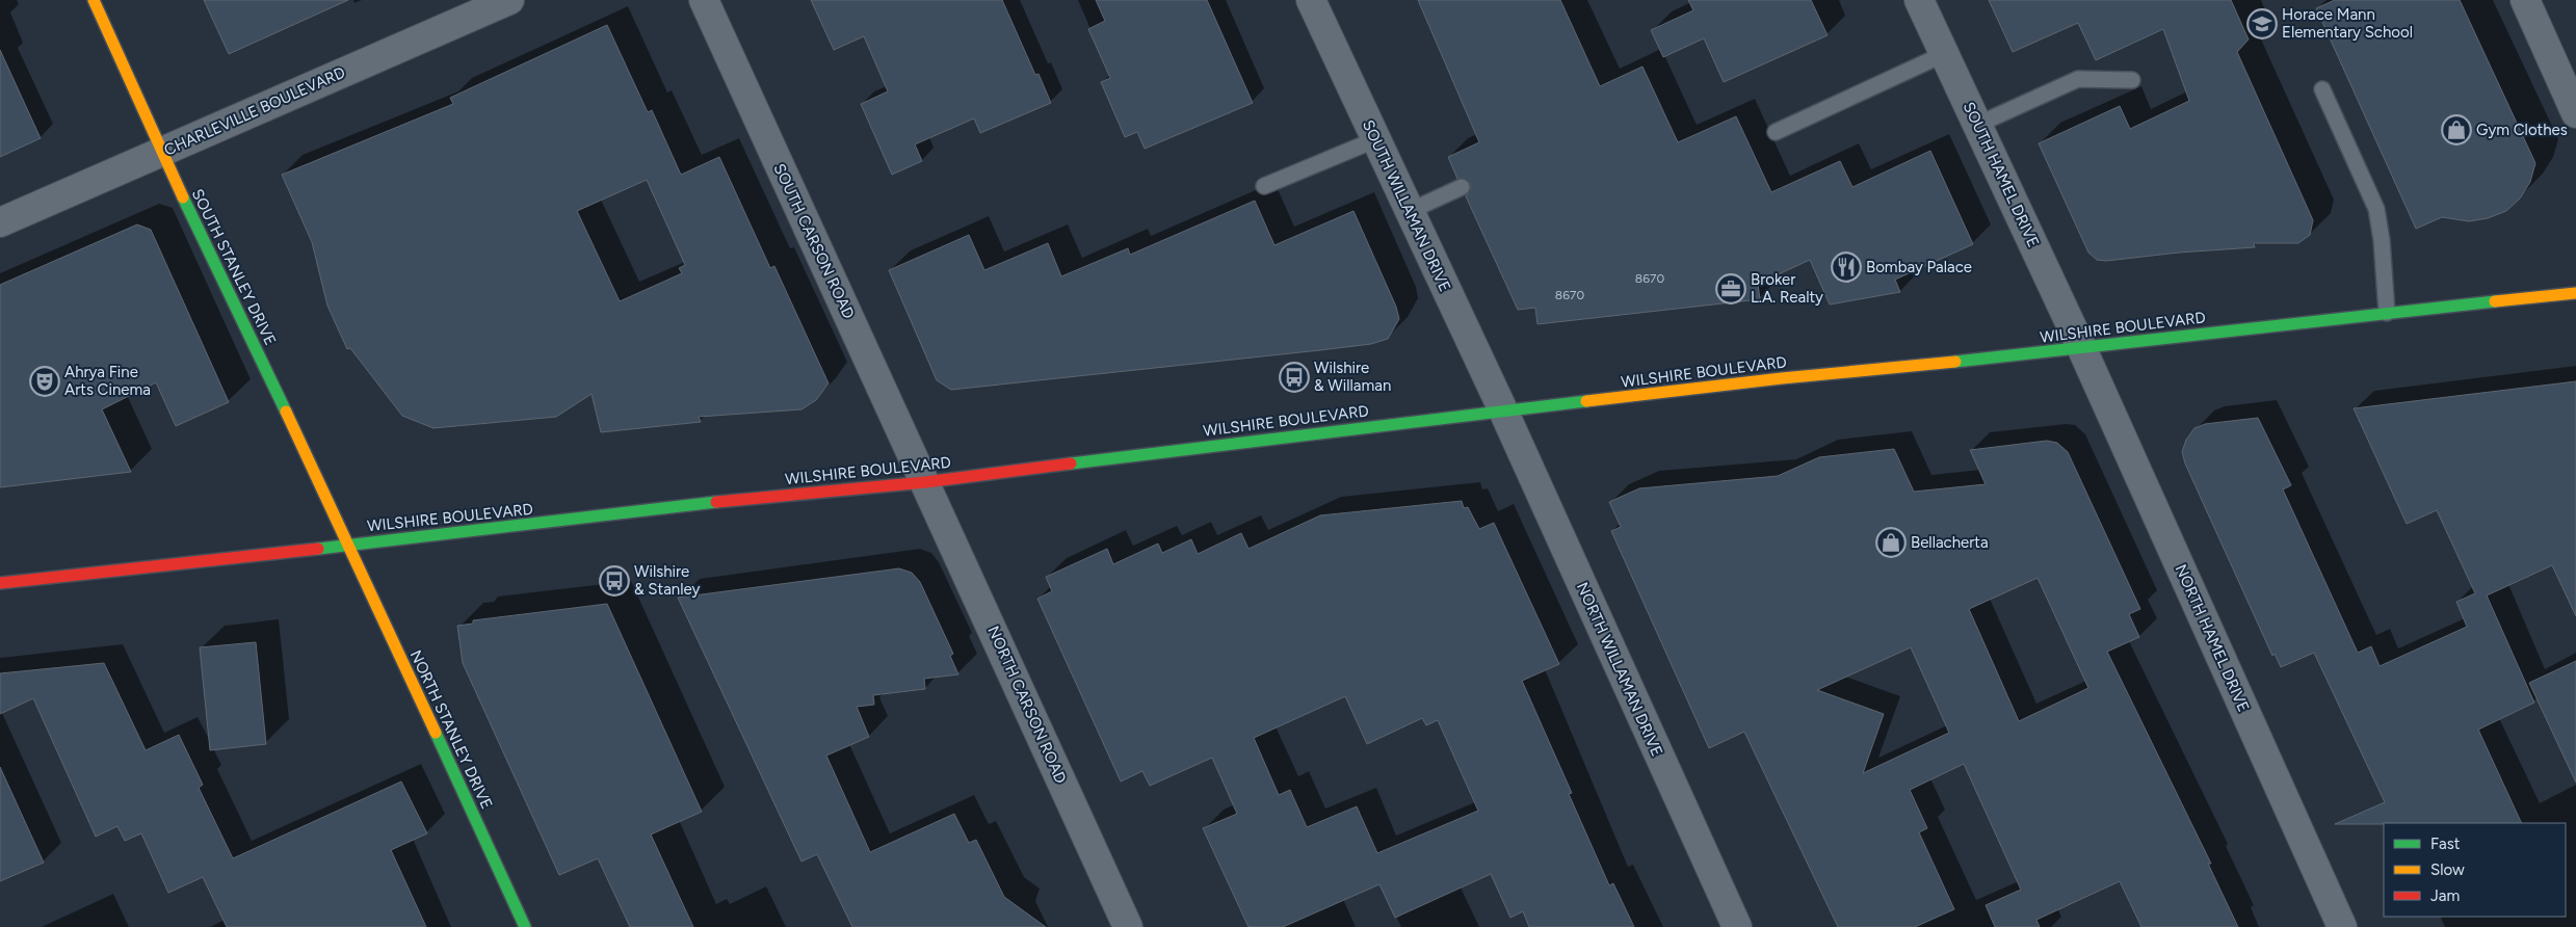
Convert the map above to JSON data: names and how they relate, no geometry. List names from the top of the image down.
{
  "streets": {
    "main road": ["SOUTH STANLEY DRIVE", "WILSHIRE BOULEVARD", "NORTH STANLEY DRIVE"],
    "street": [
      "CHARLEVILLE BOULEVARD",
      "SOUTH HAMEL DRIVE",
      "SOUTH WILLAMAN DRIVE",
      "SOUTH CARSON ROAD",
      "NORTH HAMEL DRIVE",
      "NORTH WILLAMAN DRIVE",
      "NORTH CARSON ROAD"
    ]
  },
  "crossings": [
    ["CHARLEVILLE BOULEVARD", "SOUTH STANLEY DRIVE"],
    ["SOUTH HAMEL DRIVE", "WILSHIRE BOULEVARD"],
    ["SOUTH HAMEL DRIVE", "NORTH HAMEL DRIVE"],
    ["SOUTH WILLAMAN DRIVE", "WILSHIRE BOULEVARD"],
    ["SOUTH WILLAMAN DRIVE", "NORTH WILLAMAN DRIVE"],
    ["SOUTH CARSON ROAD", "WILSHIRE BOULEVARD"],
    ["SOUTH CARSON ROAD", "NORTH CARSON ROAD"],
    ["SOUTH STANLEY DRIVE", "WILSHIRE BOULEVARD"],
    ["SOUTH STANLEY DRIVE", "NORTH STANLEY DRIVE"],
    ["WILSHIRE BOULEVARD", "NORTH HAMEL DRIVE"],
    ["WILSHIRE BOULEVARD", "NORTH WILLAMAN DRIVE"],
    ["WILSHIRE BOULEVARD", "NORTH CARSON ROAD"],
    ["WILSHIRE BOULEVARD", "NORTH STANLEY DRIVE"]
  ],
  "places": {
    "school or university": ["Horace Mann Elementary School"],
    "shop": ["Gym Clothes", "Bellacherta"],
    "restaurant": ["Bombay Palace"],
    "office": ["Broker L.A. Realty"],
    "bus stop": ["Wilshire & Willaman", "Wilshire & Stanley"],
    "theatre": ["Ahrya Fine Arts Cinema"]
  },
  "house_numbers": ["8670", "8670"],
  "legend": ["Fast", "Slow", "Jam"]
}
